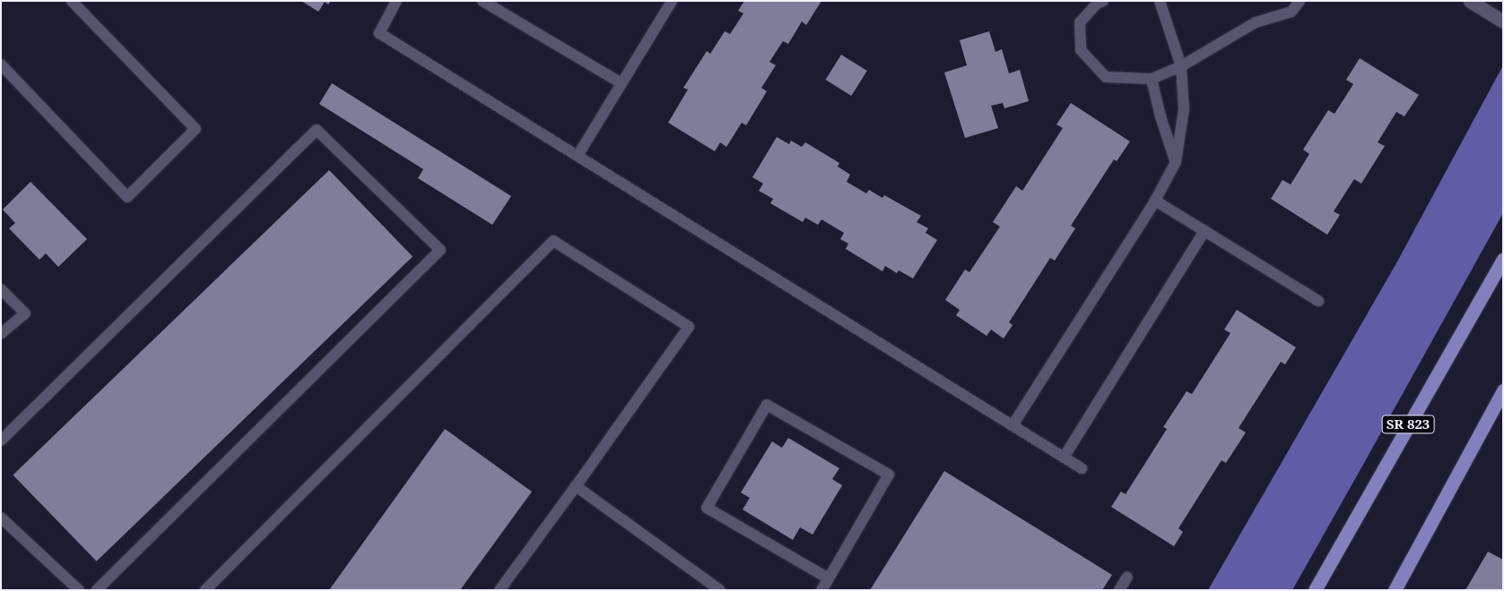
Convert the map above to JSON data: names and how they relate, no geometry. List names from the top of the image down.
{
  "streets": {
    "main road": ["SR 823"]
  }
}
